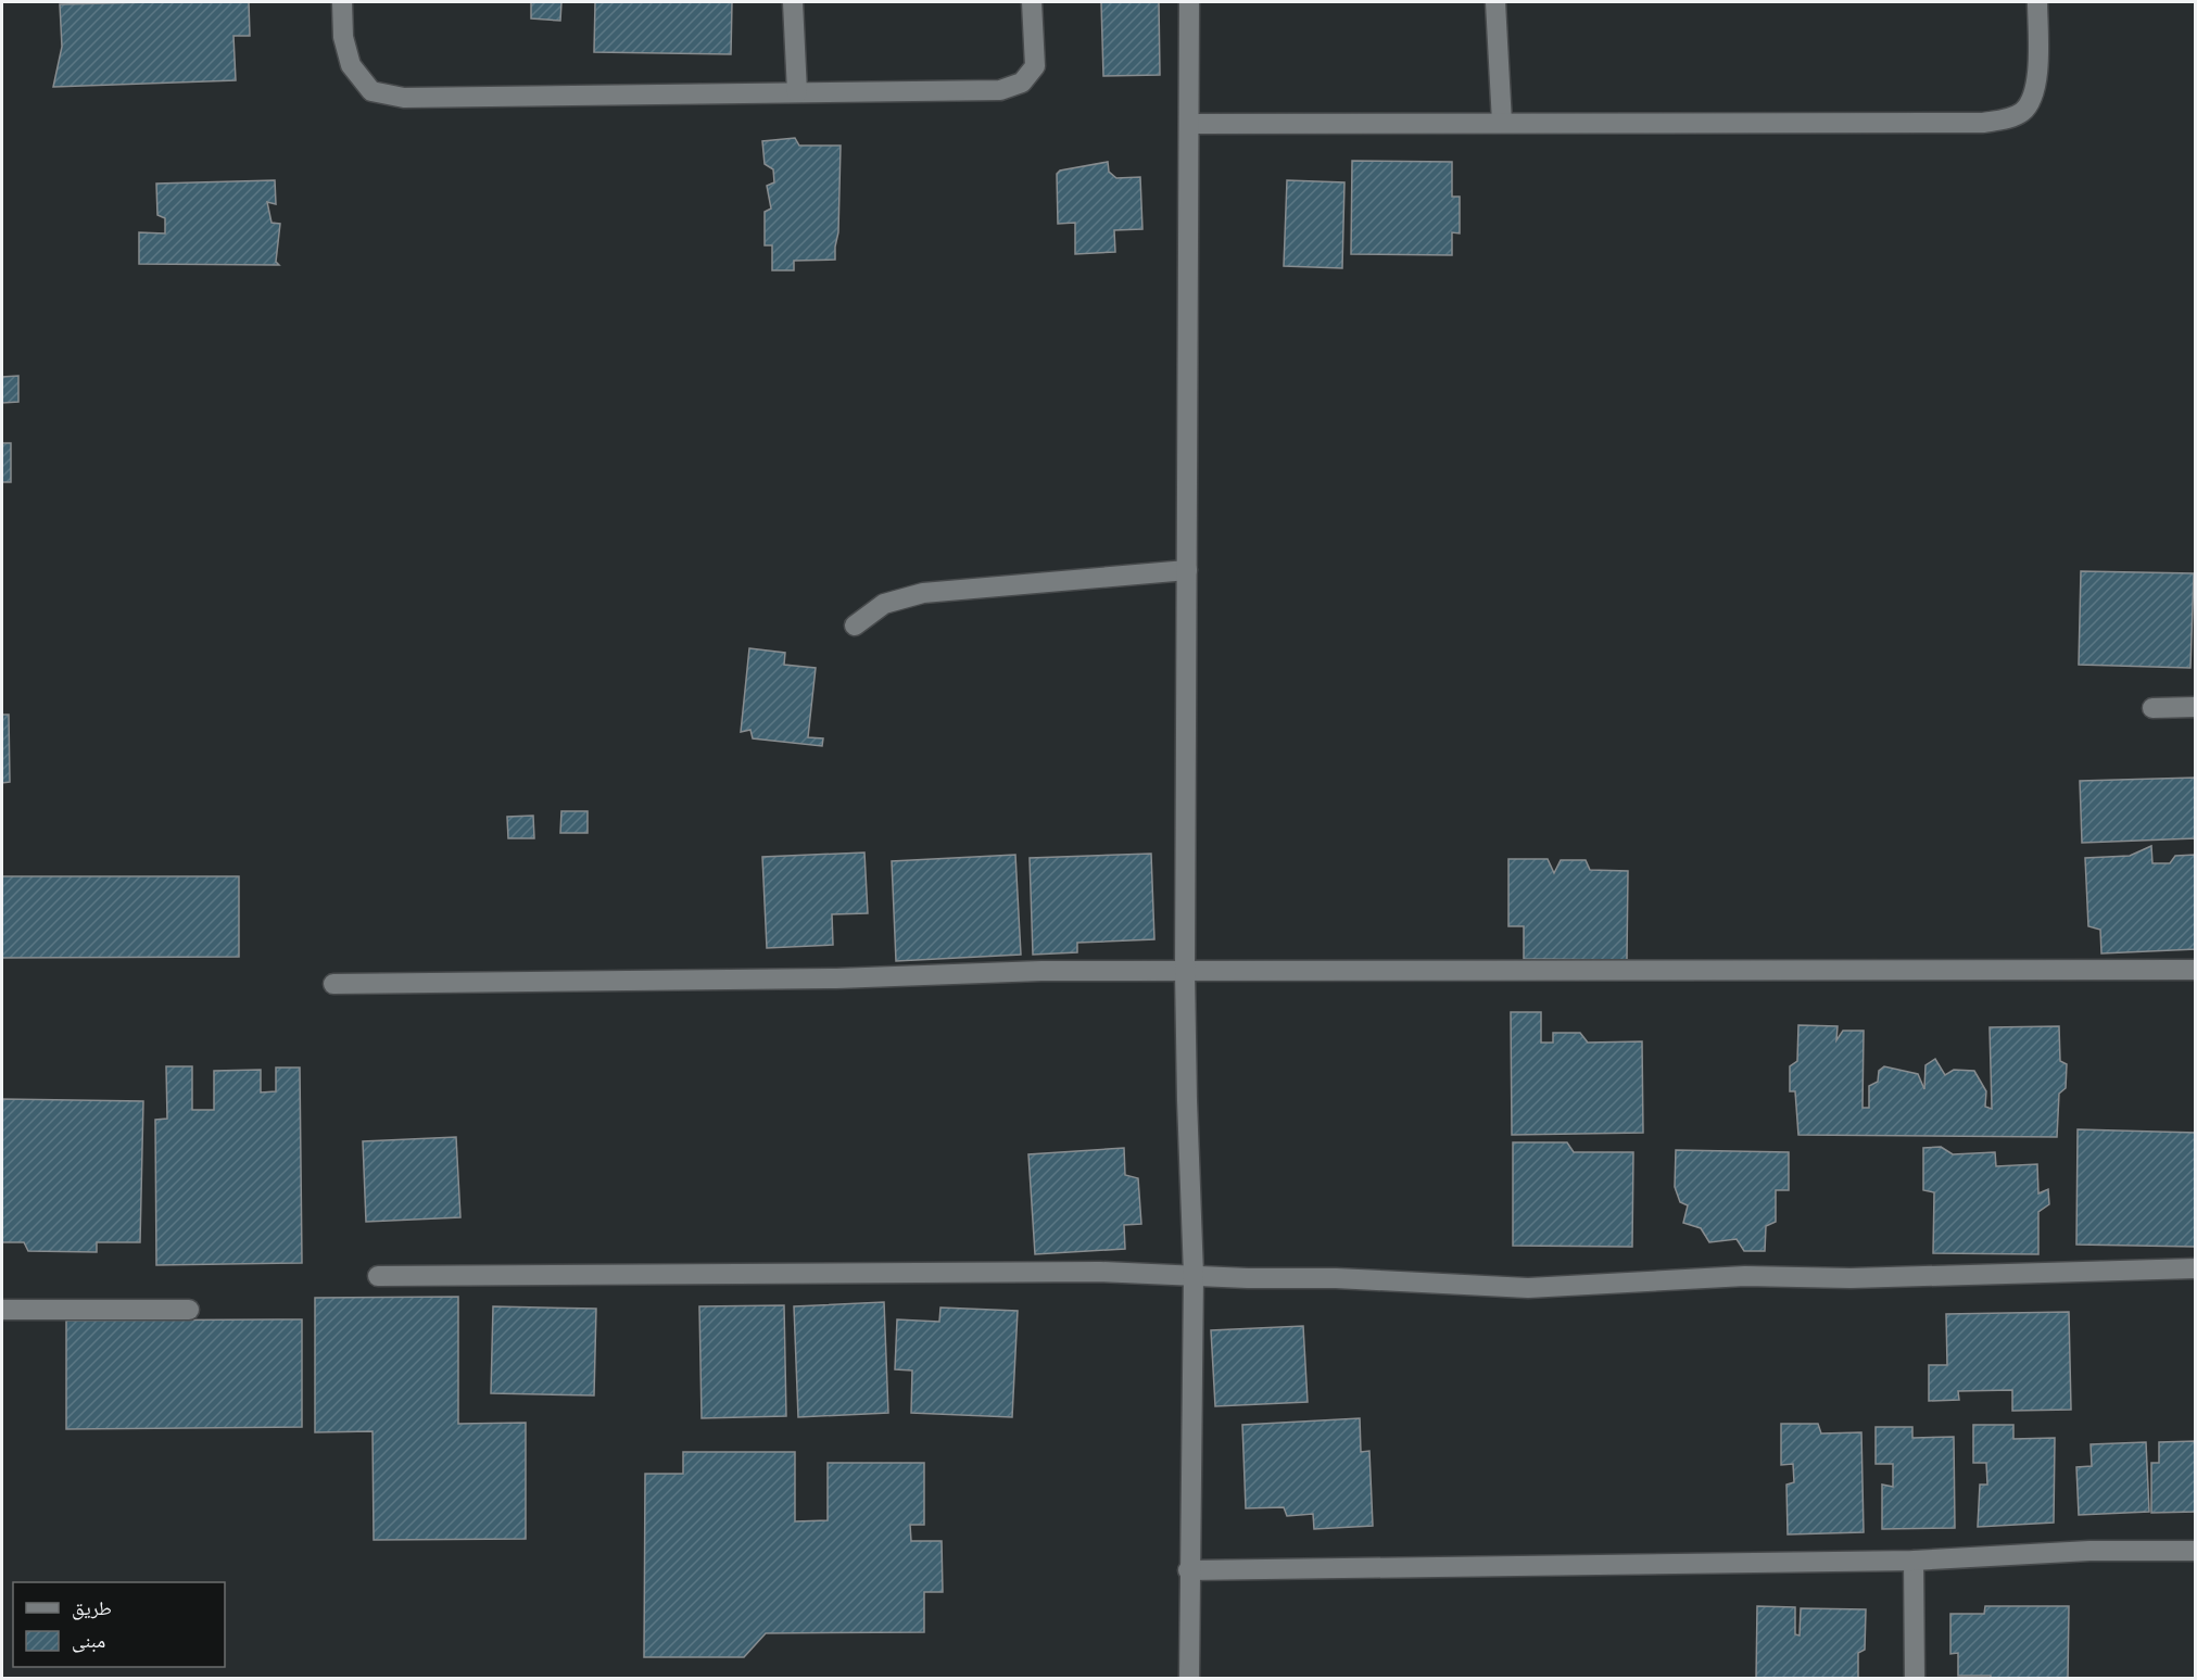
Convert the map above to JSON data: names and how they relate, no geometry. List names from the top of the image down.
{
  "legend": ["طريق", "مبنى"]
}
